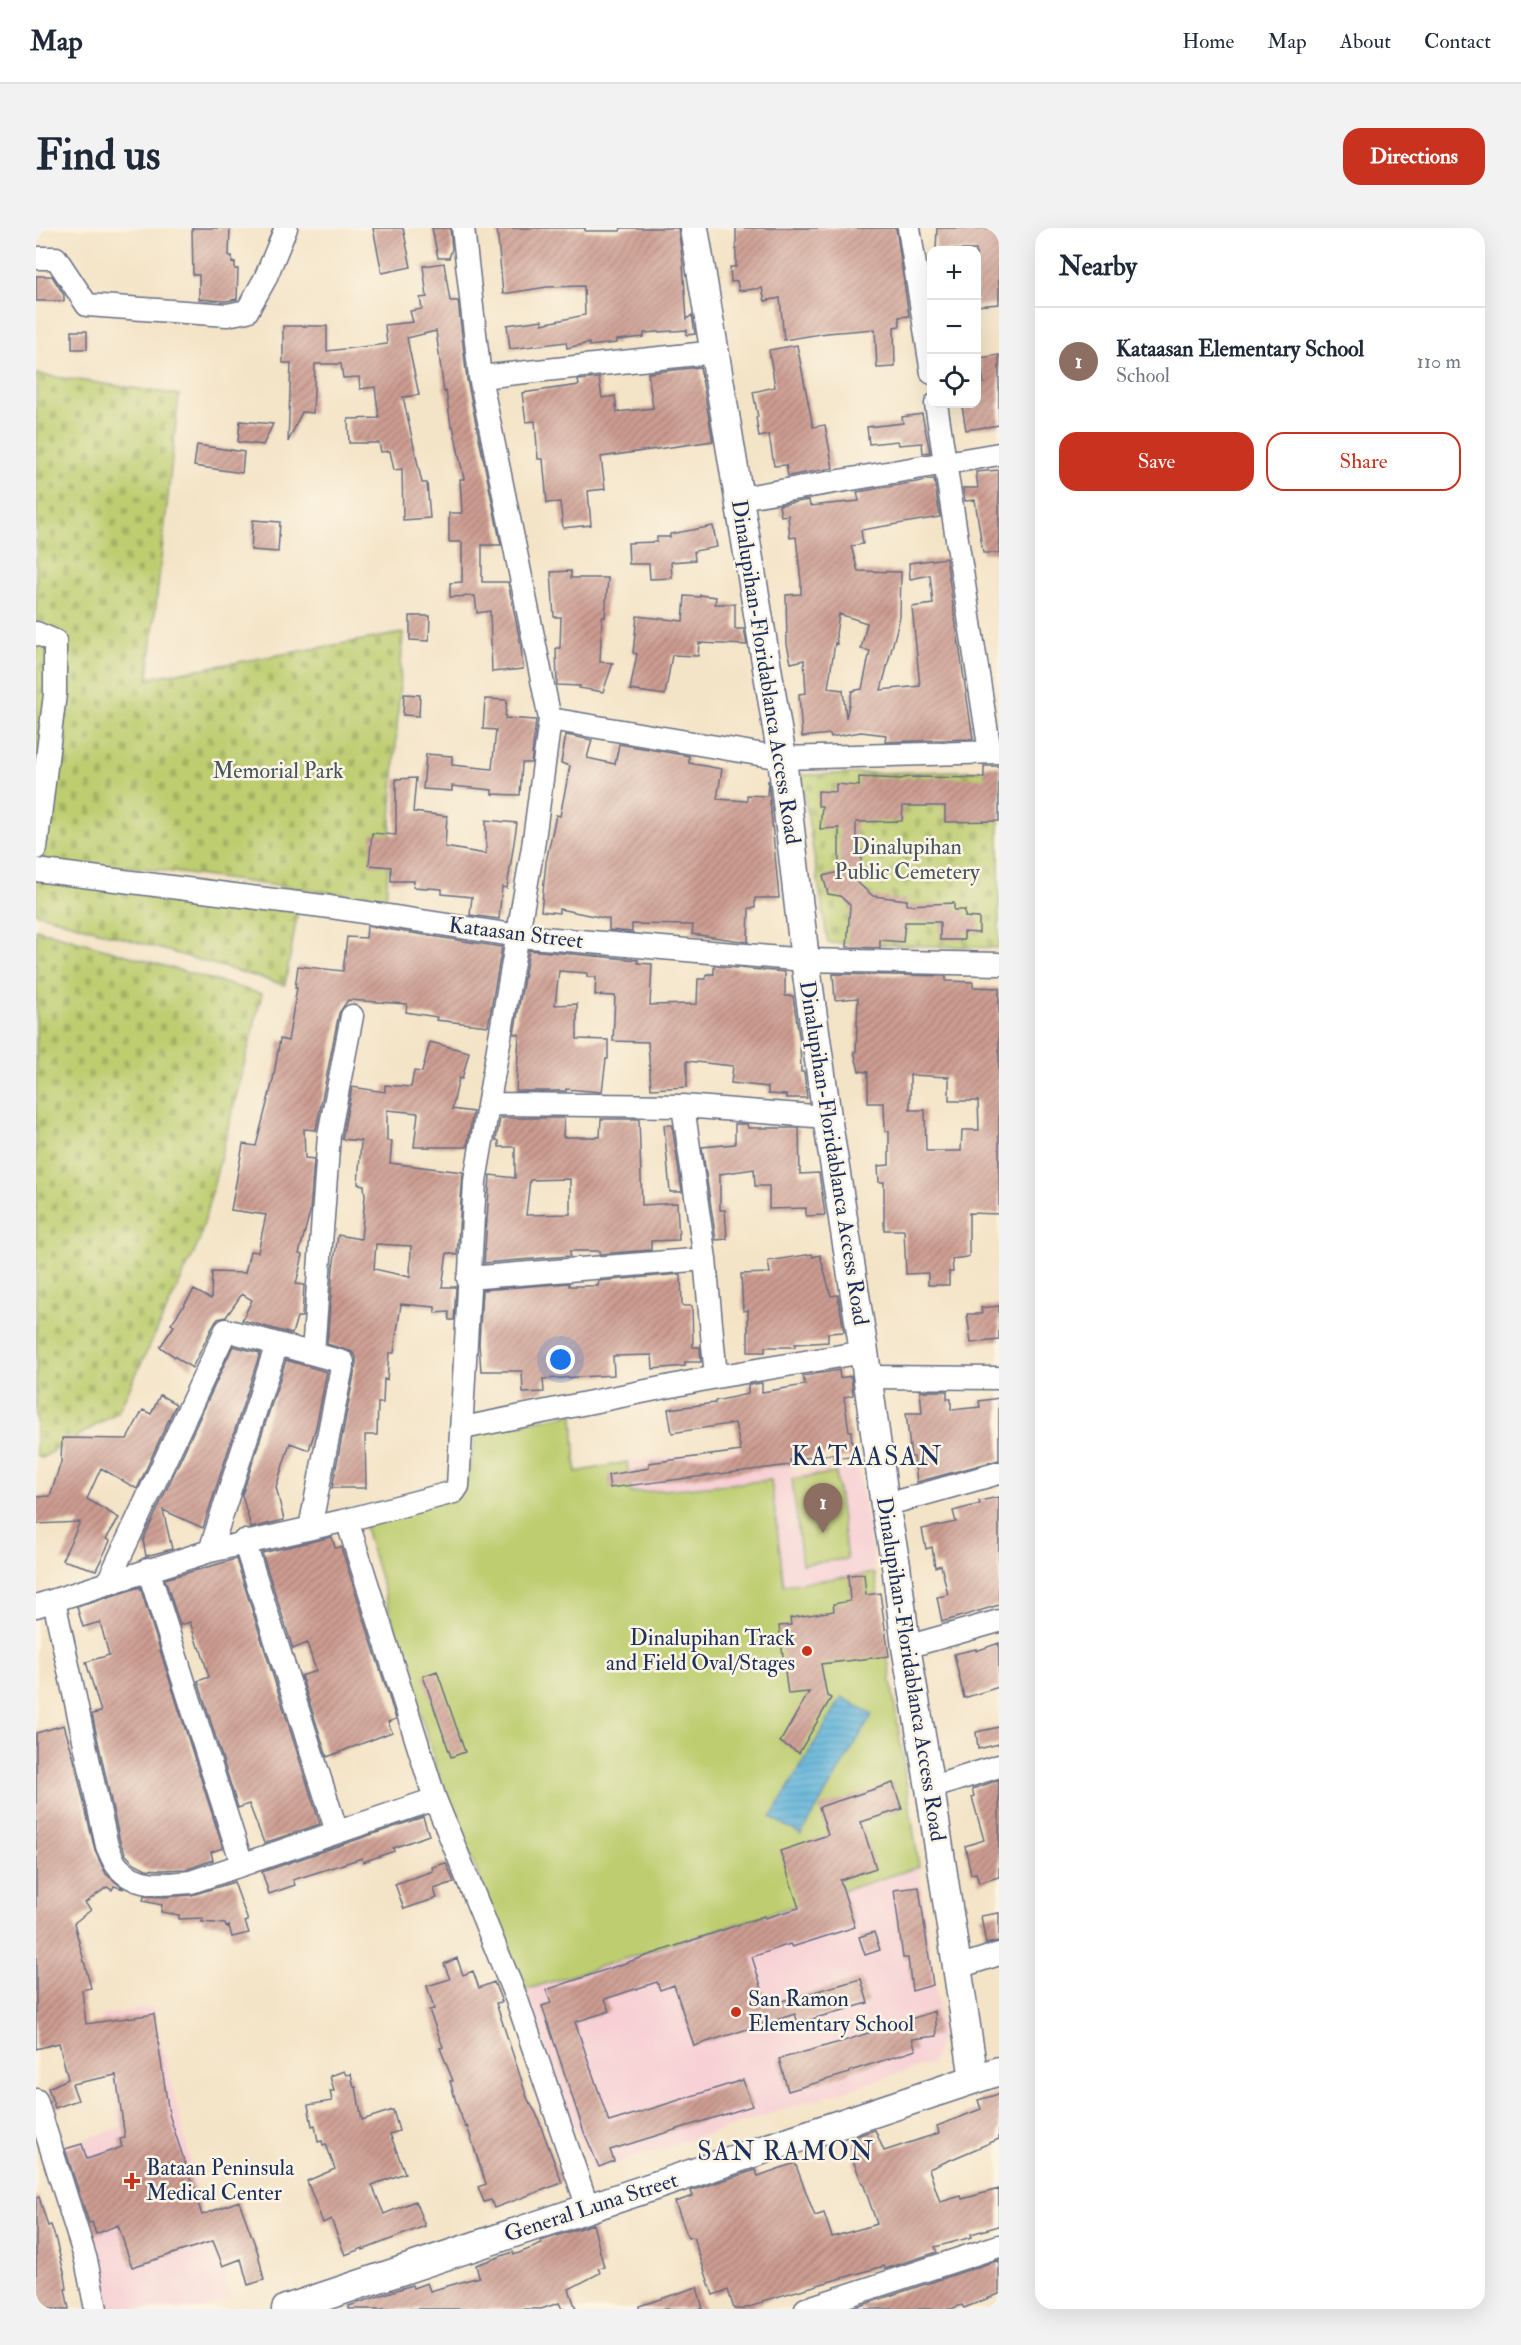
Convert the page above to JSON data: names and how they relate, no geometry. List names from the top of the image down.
{
  "streets": {
    "main road": ["Dinalupihan-Floridablanca Access Road", "General Luna Street"],
    "street": ["Kataasan Street"]
  },
  "crossings": [
    ["Dinalupihan-Floridablanca Access Road", "Kataasan Street"],
    ["Dinalupihan-Floridablanca Access Road", "General Luna Street"]
  ],
  "districts": ["KATAASAN", "SAN RAMON"],
  "parks": ["Memorial Park", "Dinalupihan Public Cemetery"],
  "places": {
    "other": ["Dinalupihan Track and Field Oval/Stages", "San Ramon Elementary School"],
    "health": ["Bataan Peninsula Medical Center"]
  },
  "page": {
    "header": "Map",
    "nav": [
      "Home",
      "Map",
      "About",
      "Contact"
    ],
    "buttons": [
      "Directions",
      ["Save", "Share"]
    ],
    "title": "Find us",
    "heading": "Nearby",
    "map_buttons": ["+", "−"],
    "list": [
      {
        "mark": "1",
        "name": "Kataasan Elementary School",
        "note": "School",
        "value": "110 m"
      }
    ],
    "pins": "1"
  }
}
